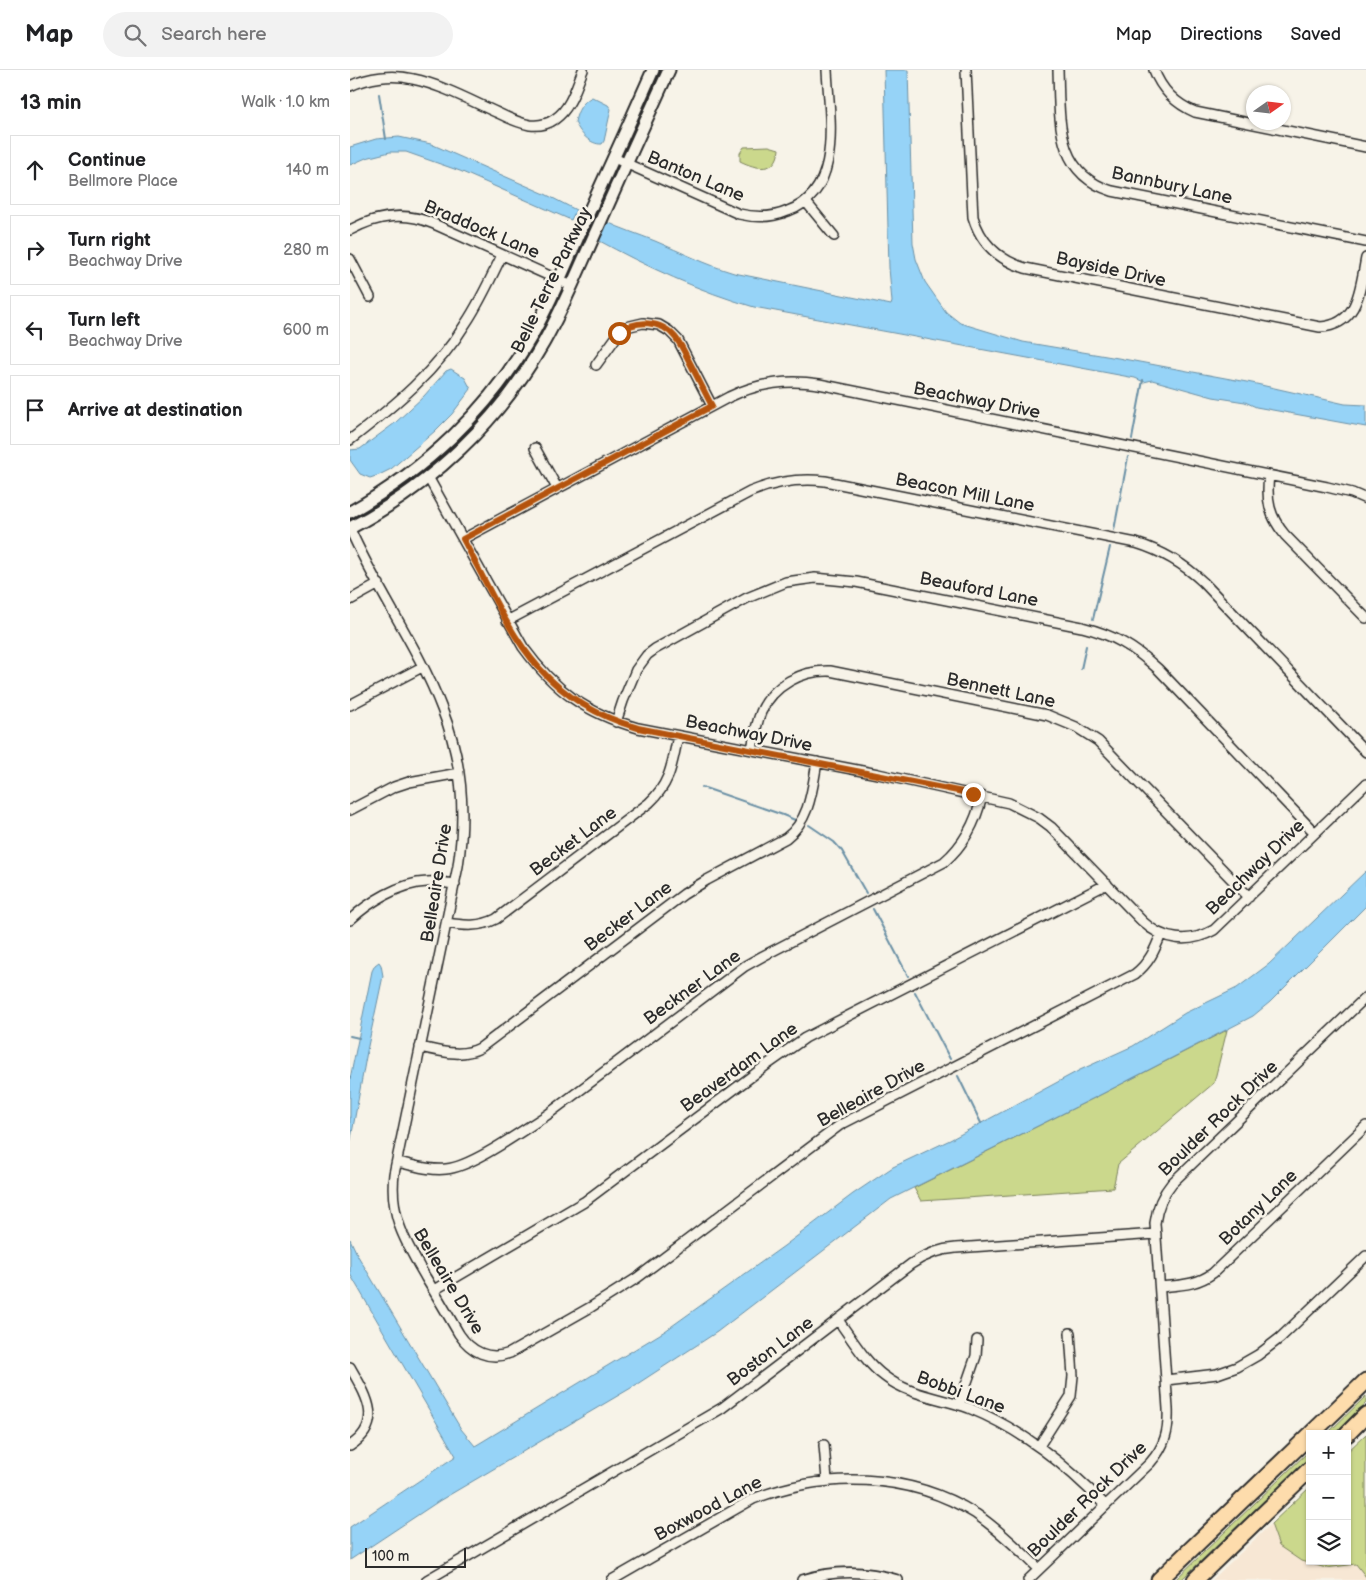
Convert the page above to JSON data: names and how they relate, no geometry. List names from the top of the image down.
{
  "streets": {
    "main road": ["Belle Terre Parkway"],
    "street": [
      "Banton Lane",
      "Bannbury Lane",
      "Braddock Lane",
      "Bayside Drive",
      "Beachway Drive",
      "Beacon Mill Lane",
      "Beauford Lane",
      "Bennett Lane",
      "Becket Lane",
      "Belleaire Drive",
      "Becker Lane",
      "Beckner Lane",
      "Beaverdam Lane",
      "Boulder Rock Drive",
      "Botany Lane",
      "Boston Lane",
      "Bobbi Lane",
      "Boxwood Lane"
    ]
  },
  "crossings": [
    ["Banton Lane", "Belle Terre Parkway"],
    ["Braddock Lane", "Belle Terre Parkway"],
    ["Belle Terre Parkway", "Beachway Drive"],
    ["Belle Terre Parkway", "Belleaire Drive"],
    ["Beachway Drive", "Beacon Mill Lane"],
    ["Beachway Drive", "Beauford Lane"],
    ["Beachway Drive", "Bennett Lane"],
    ["Beachway Drive", "Becket Lane"],
    ["Beachway Drive", "Belleaire Drive"],
    ["Beachway Drive", "Becker Lane"],
    ["Beachway Drive", "Beckner Lane"],
    ["Beachway Drive", "Beaverdam Lane"],
    ["Becket Lane", "Belleaire Drive"],
    ["Belleaire Drive", "Becker Lane"],
    ["Belleaire Drive", "Beckner Lane"],
    ["Belleaire Drive", "Beaverdam Lane"],
    ["Boulder Rock Drive", "Botany Lane"],
    ["Boulder Rock Drive", "Boston Lane"],
    ["Boulder Rock Drive", "Bobbi Lane"],
    ["Boulder Rock Drive", "Boxwood Lane"],
    ["Boston Lane", "Bobbi Lane"]
  ],
  "scale_bar": "100 m",
  "north": "right",
  "page": {
    "header": "Map",
    "search": "Search here",
    "nav": ["Map", "Directions", "Saved"],
    "heading": ["13 min", "Walk · 1.0 km"],
    "list": [
      ["Continue", "Bellmore Place", "140 m"],
      ["Turn right", "Beachway Drive", "280 m"],
      ["Turn left", "Beachway Drive", "600 m"],
      "Arrive at destination"
    ],
    "map_buttons": ["+", "−"],
    "scale": "100 m"
  }
}
